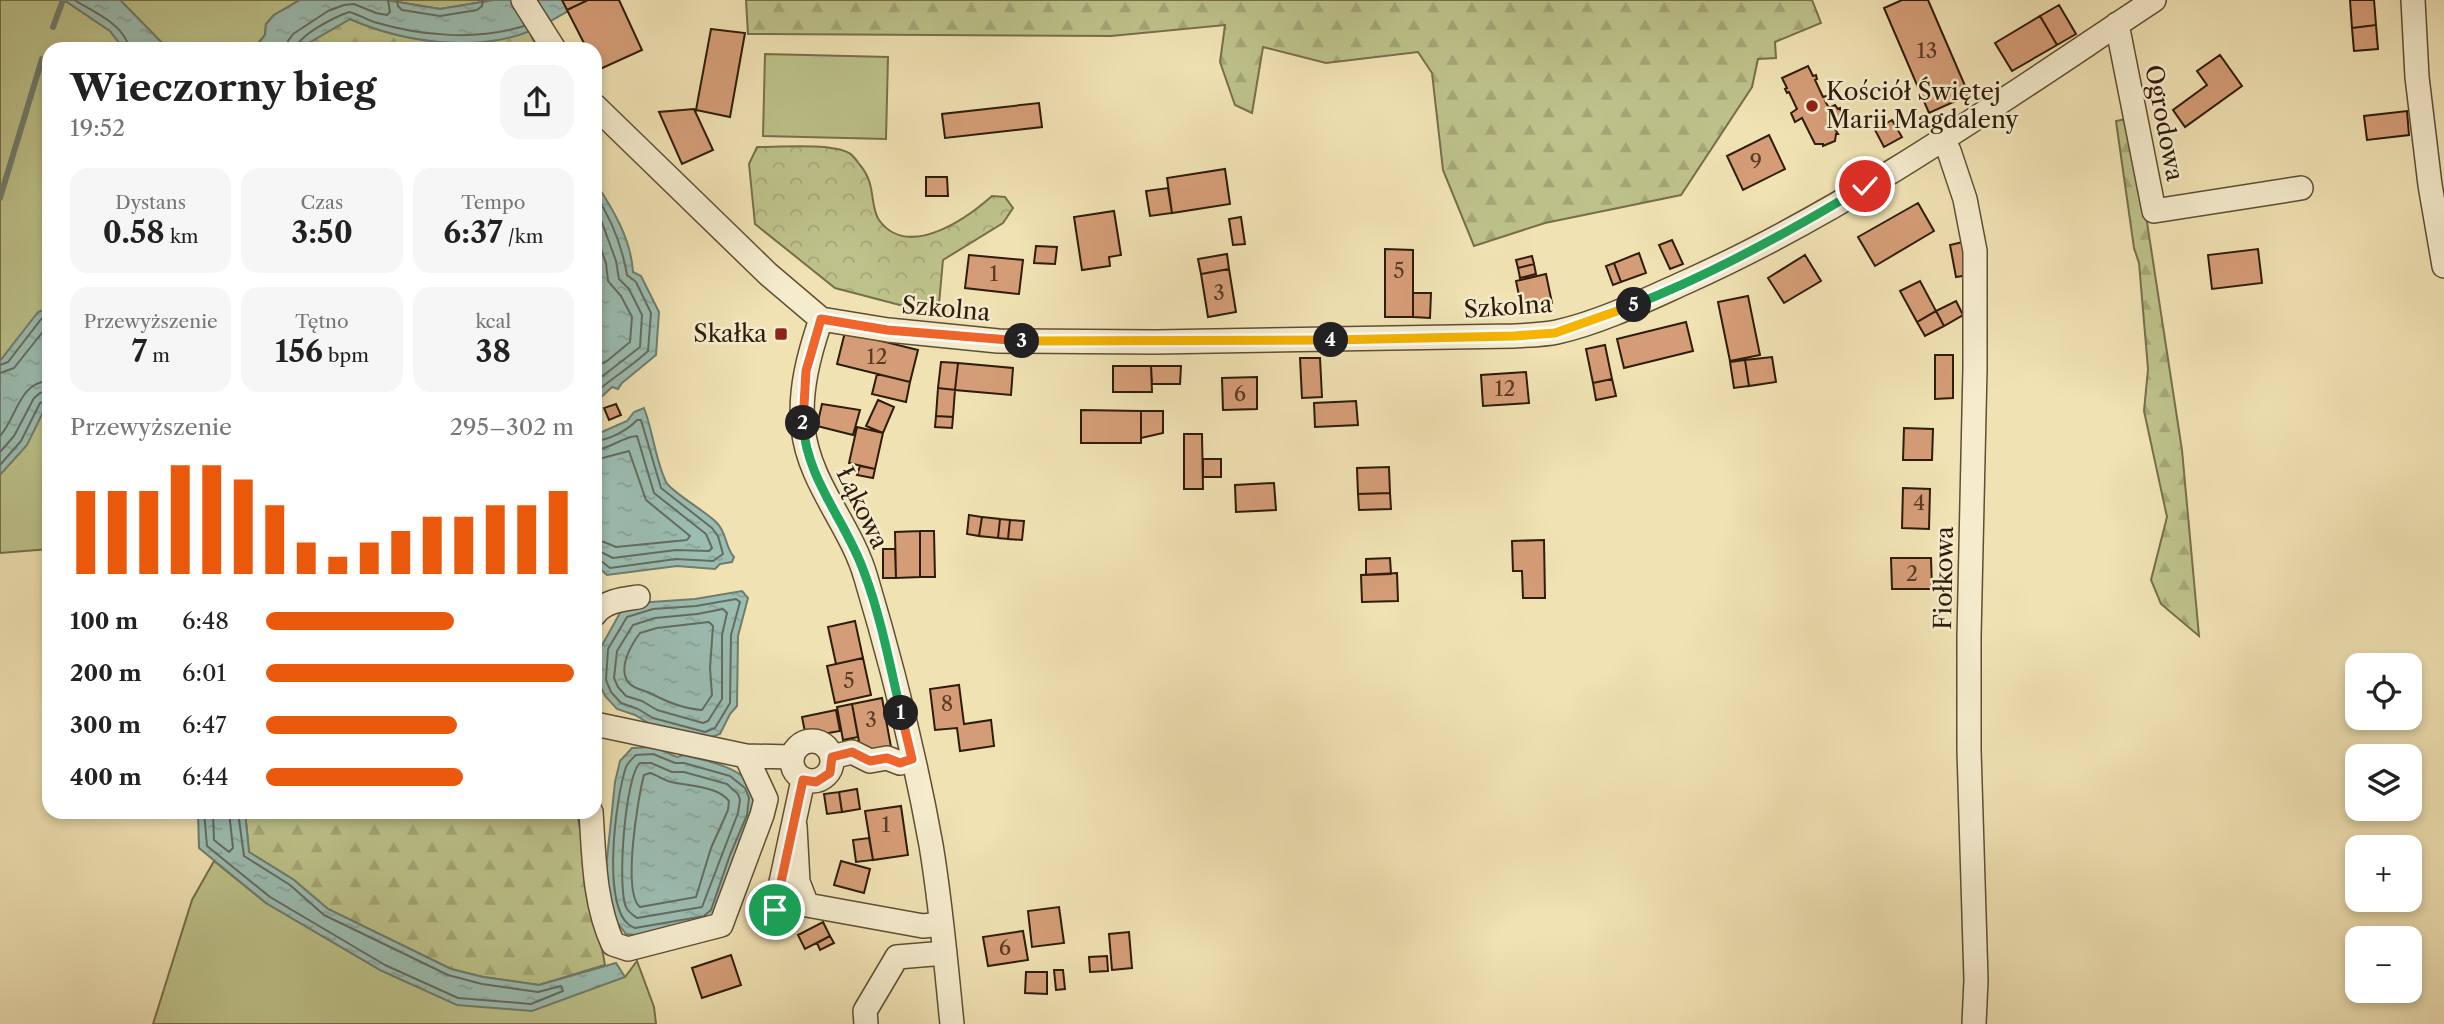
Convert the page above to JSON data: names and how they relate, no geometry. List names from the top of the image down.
{
  "streets": {
    "street": [
      "Ogrodowa",
      "Szkolna",
      "Łąkowa",
      "Fiołkowa"
    ]
  },
  "crossings": [
    ["Ogrodowa", "Szkolna"],
    ["Szkolna", "Łąkowa"],
    ["Szkolna", "Fiołkowa"]
  ],
  "places": {
    "other": ["Kościół Świętej Marii Magdaleny"],
    "transit": ["Skałka"]
  },
  "house_numbers": [
    "13",
    "9",
    "5",
    "1",
    "3",
    "12",
    "12",
    "6",
    "4",
    "2",
    "5",
    "8",
    "3",
    "1",
    "6"
  ],
  "page": {
    "heading": ["Wieczorny bieg", "19:52"],
    "stats": [
      ["Dystans", "0.58 km"],
      ["Czas", "3:50"],
      ["Tempo", "6:37 /km"],
      ["Przewyższenie", "7 m"],
      ["Tętno", "156 bpm"],
      ["kcal", "38"]
    ],
    "pins": [
      "5",
      "4",
      "3",
      "2",
      "1"
    ],
    "chart": ["Przewyższenie", "295–302 m"],
    "list": [
      {
        "name": "100 m",
        "note": "6:48"
      },
      {
        "name": "200 m",
        "note": "6:01"
      },
      {
        "name": "300 m",
        "note": "6:47"
      },
      {
        "name": "400 m",
        "note": "6:44"
      }
    ],
    "map_buttons": ["+", "−"]
  }
}
